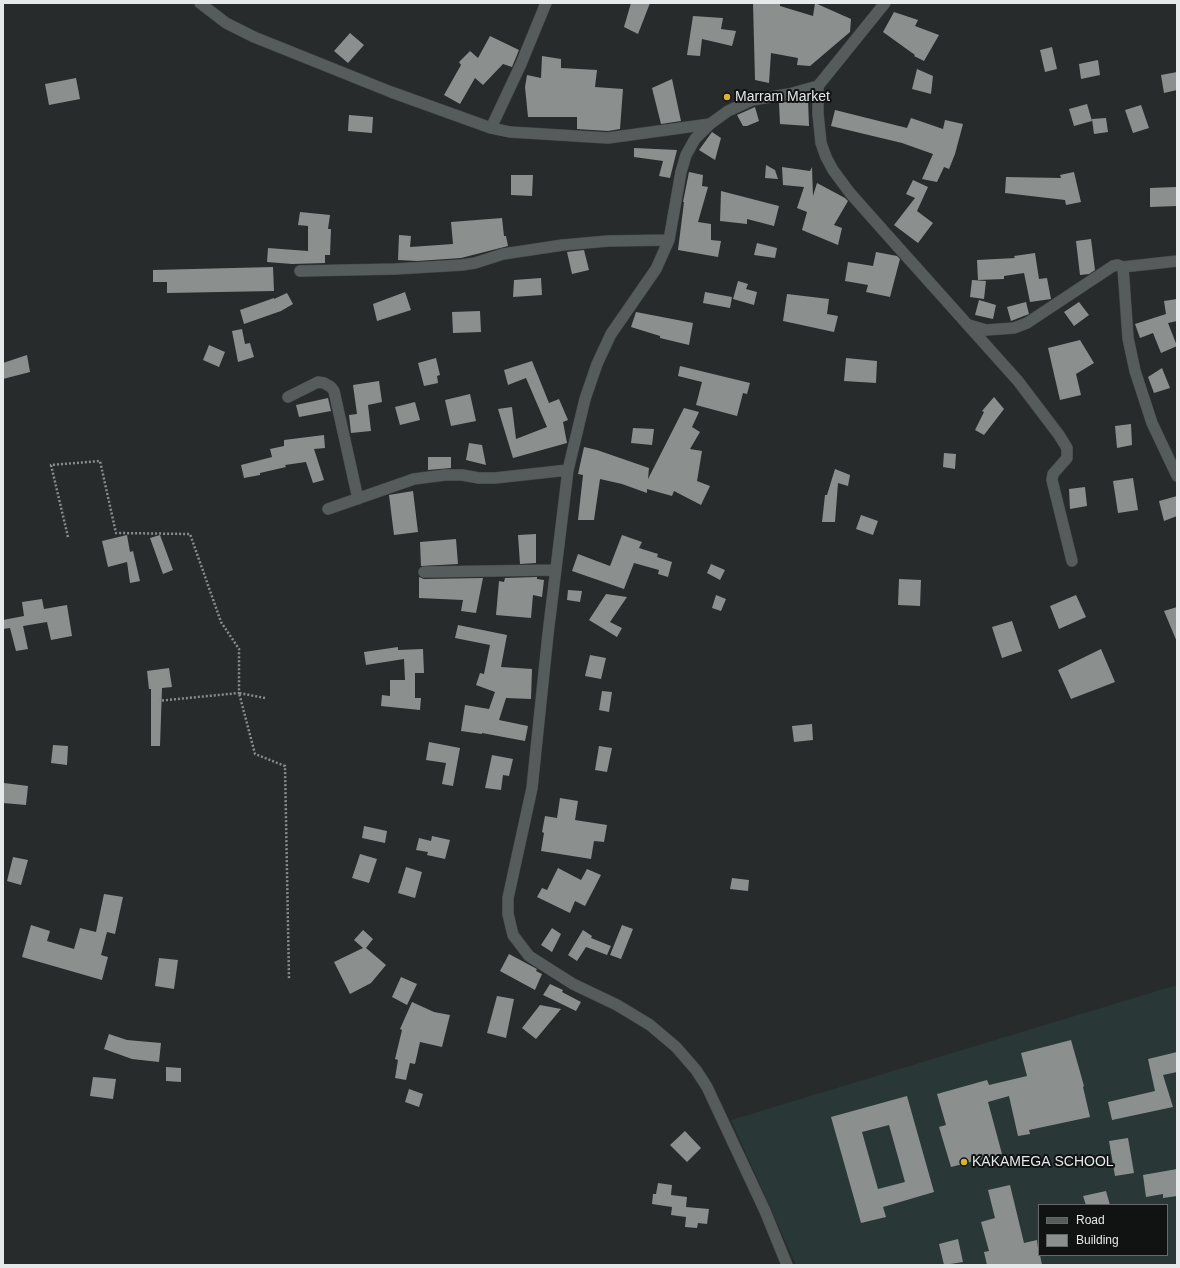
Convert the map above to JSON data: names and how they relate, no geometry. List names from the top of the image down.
{
  "places": ["Marram Market", "KAKAMEGA SCHOOL"],
  "legend": ["Road", "Building"]
}
